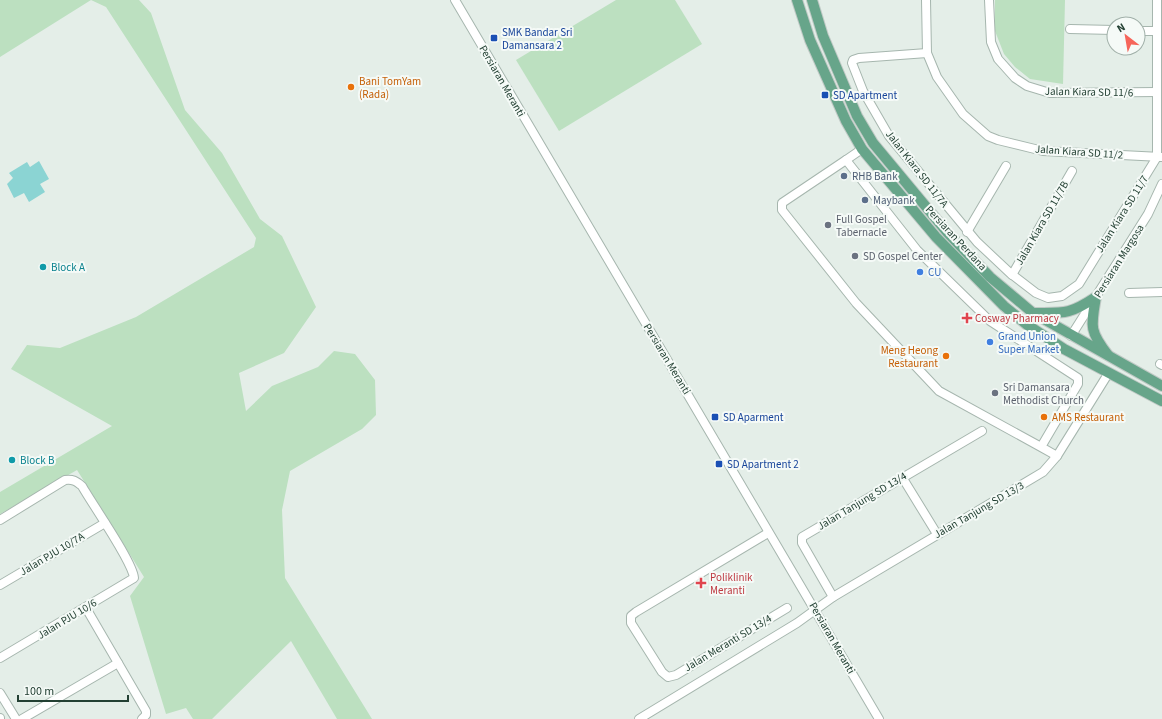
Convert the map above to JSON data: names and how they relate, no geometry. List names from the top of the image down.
{
  "streets": {
    "main road": ["Persiaran Perdana"],
    "street": [
      "Persiaran Meranti",
      "Jalan Kiara SD 11/6",
      "Jalan Kiara SD 11/2",
      "Jalan Kiara SD 11/7A",
      "Jalan Kiara SD 11/7",
      "Jalan Kiara SD 11/7B",
      "Persiaran Margosa",
      "Jalan Tanjung SD 13/4",
      "Jalan Tanjung SD 13/3",
      "Jalan PJU 10/7A",
      "Jalan PJU 10/6",
      "Jalan Meranti SD 13/4"
    ]
  },
  "crossings": [
    ["Persiaran Meranti", "Jalan Tanjung SD 13/3"],
    ["Persiaran Meranti", "Jalan Meranti SD 13/4"],
    ["Jalan Kiara SD 11/2", "Jalan Kiara SD 11/7A"],
    ["Jalan Kiara SD 11/2", "Jalan Kiara SD 11/7"],
    ["Jalan Kiara SD 11/7A", "Jalan Kiara SD 11/7"],
    ["Jalan Kiara SD 11/7A", "Jalan Kiara SD 11/7B"],
    ["Persiaran Perdana", "Persiaran Margosa"],
    ["Persiaran Perdana", "Jalan Tanjung SD 13/3"],
    ["Jalan Tanjung SD 13/4", "Jalan Tanjung SD 13/3"],
    ["Jalan PJU 10/7A", "Jalan PJU 10/6"]
  ],
  "places": {
    "transit": [
      "SMK Bandar Sri Damansara 2",
      "SD Apartment",
      "SD Aparment",
      "SD Apartment 2"
    ],
    "other": [
      "Bani TomYam (Rada)",
      "RHB Bank",
      "Maybank",
      "Full Gospel Tabernacle",
      "SD Gospel Center",
      "Block A",
      "CU",
      "Grand Union Super Market",
      "Meng Heong Restaurant",
      "Sri Damansara Methodist Church",
      "AMS Restaurant",
      "Block B"
    ],
    "health": ["Cosway Pharmacy", "Poliklinik Meranti"]
  },
  "scale_bar": "100 m",
  "north": "top left"
}
